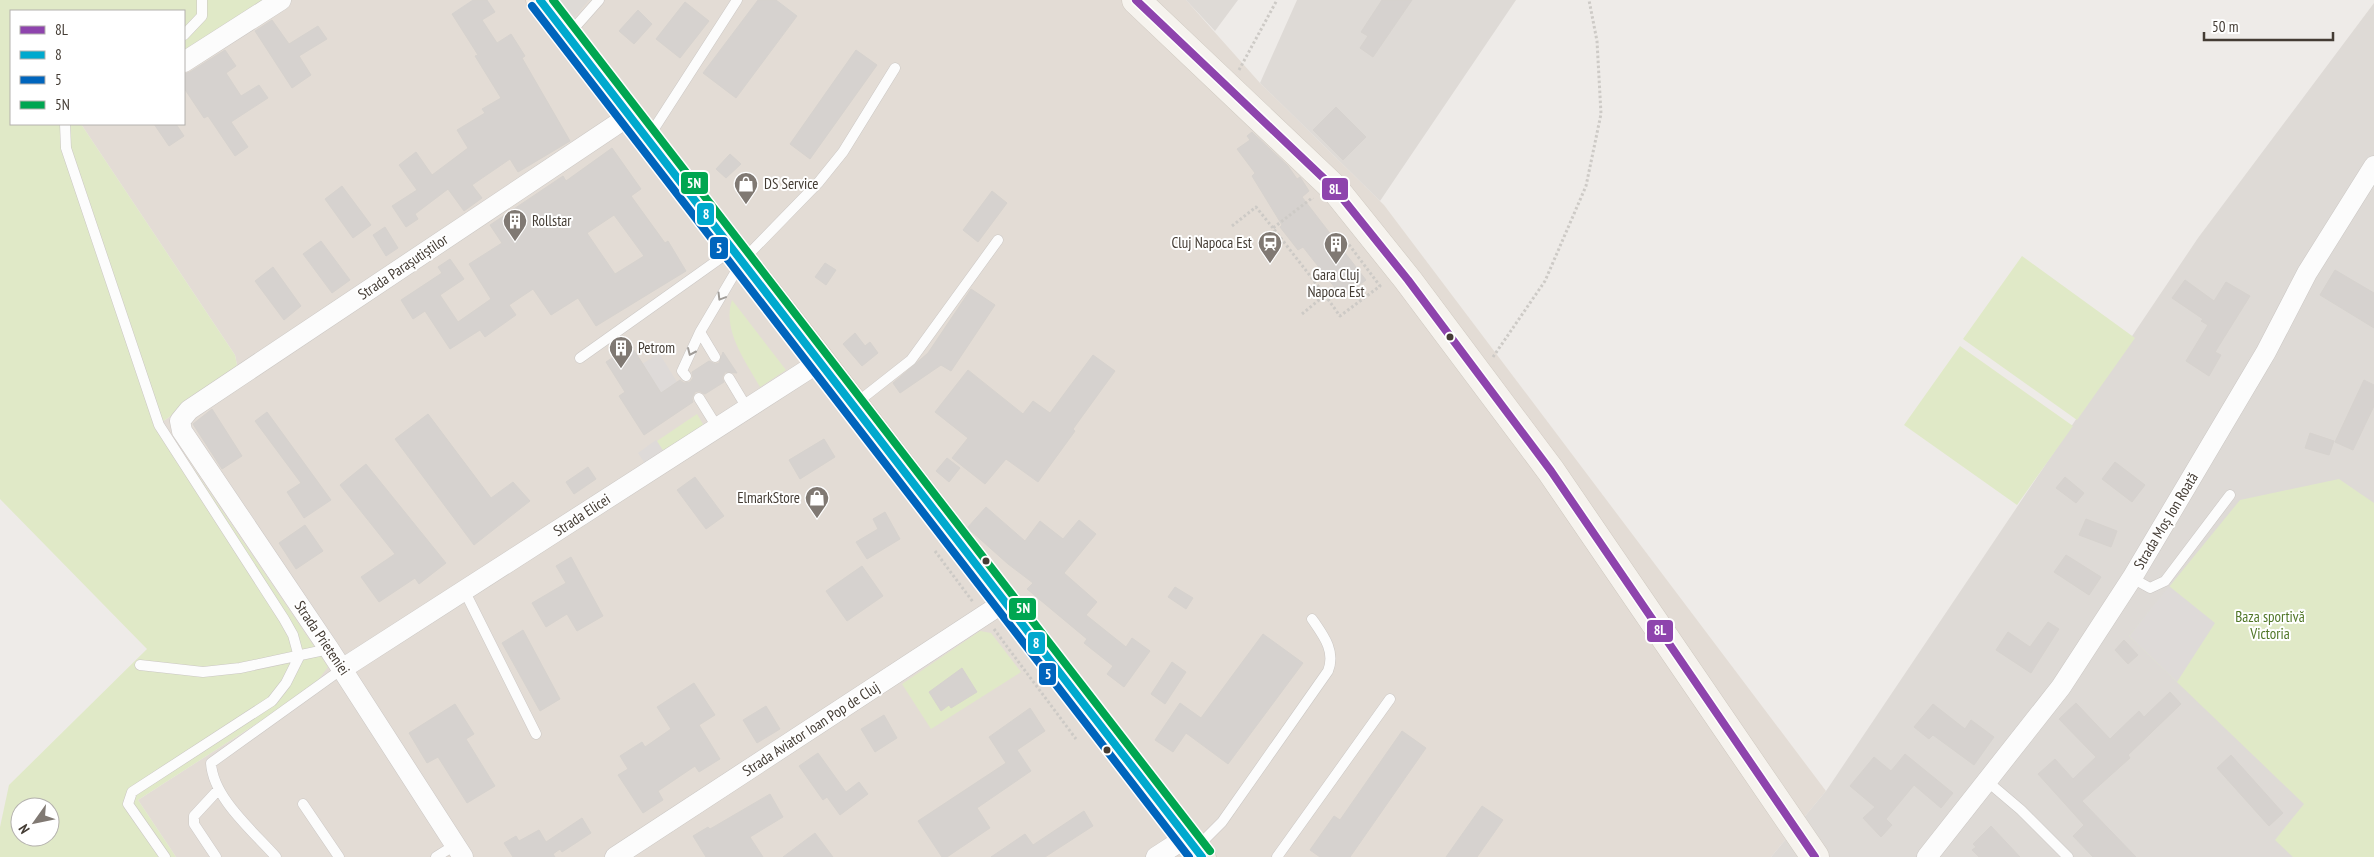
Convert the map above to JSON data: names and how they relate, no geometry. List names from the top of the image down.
{
  "streets": {
    "street": [
      "Strada Parașutiștilor",
      "Strada Elicei",
      "Strada Moș Ion Roată",
      "Strada Prieteniei",
      "Strada Aviator Ioan Pop de Cluj"
    ]
  },
  "crossings": [
    ["Strada Parașutiștilor", "Strada Prieteniei"],
    ["Strada Elicei", "Strada Prieteniei"]
  ],
  "parks": ["Baza sportivă Victoria"],
  "places": {
    "shop": ["DS Service", "ElmarkStore"],
    "building": ["Rollstar", "Gara Cluj Napoca Est", "Petrom"],
    "station": ["Cluj Napoca Est"]
  },
  "lines": [
    "transit line 8L",
    "transit line 8",
    "transit line 5N",
    "transit line 5"
  ],
  "legend": [
    "8L",
    "8",
    "5",
    "5N"
  ],
  "scale_bar": "50 m",
  "north": "bottom left"
}
